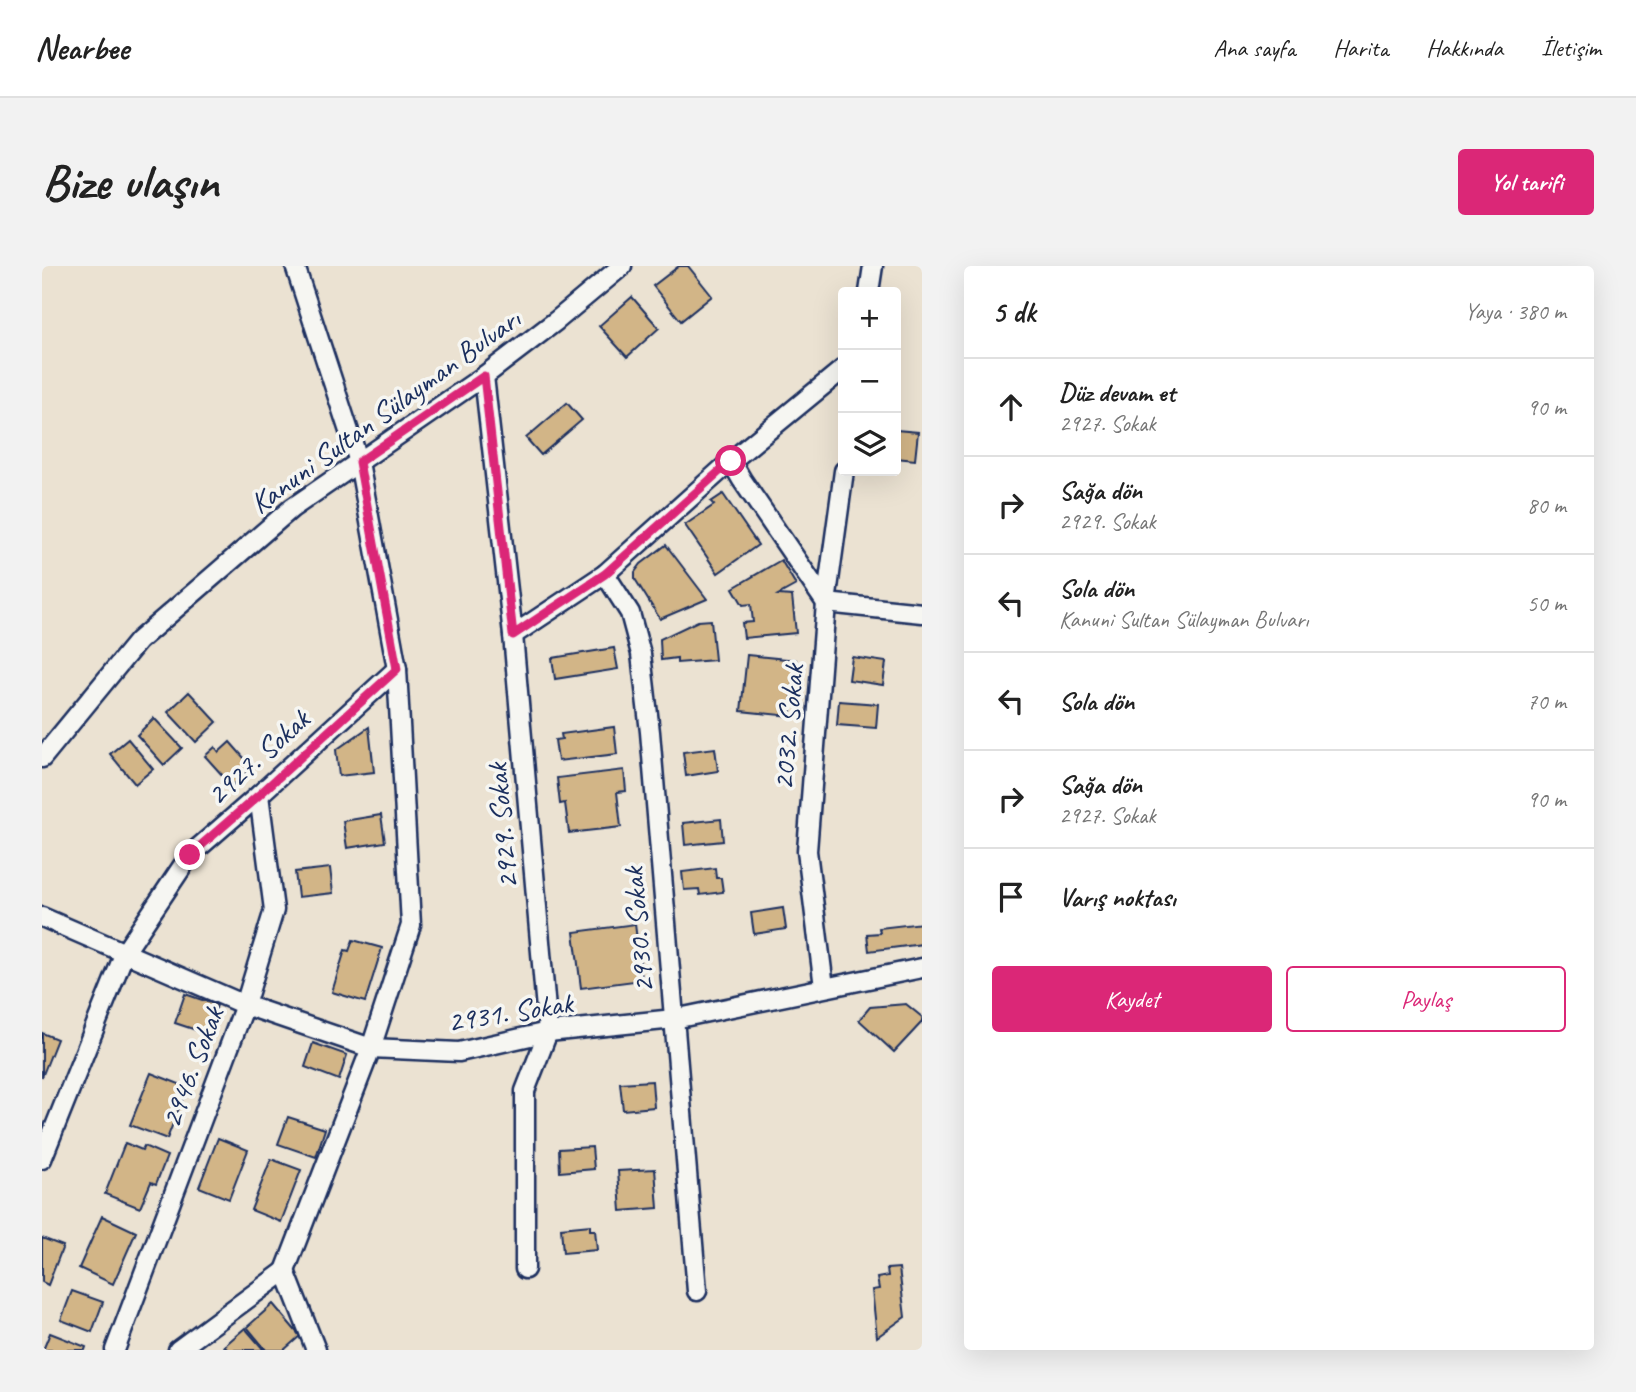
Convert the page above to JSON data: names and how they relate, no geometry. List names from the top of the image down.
{
  "streets": {
    "street": [
      "Kanuni Sultan Sülayman Bulvarı",
      "2032. Sokak",
      "2927. Sokak",
      "2929. Sokak",
      "2930. Sokak",
      "2931. Sokak",
      "2946. Sokak"
    ]
  },
  "crossings": [
    ["Kanuni Sultan Sülayman Bulvarı", "2929. Sokak"],
    ["2032. Sokak", "2931. Sokak"],
    ["2927. Sokak", "2931. Sokak"],
    ["2927. Sokak", "2946. Sokak"],
    ["2929. Sokak", "2931. Sokak"],
    ["2930. Sokak", "2931. Sokak"],
    ["2931. Sokak", "2946. Sokak"]
  ],
  "page": {
    "header": "Nearbee",
    "nav": [
      "Ana sayfa",
      "Harita",
      "Hakkında",
      "İletişim"
    ],
    "buttons": [
      "Yol tarifi",
      ["Kaydet", "Paylaş"]
    ],
    "title": "Bize ulaşın",
    "heading": ["5 dk", "Yaya · 380 m"],
    "map_buttons": ["+", "−"],
    "list": [
      ["Düz devam et", "2927. Sokak", "90 m"],
      ["Sağa dön", "2929. Sokak", "80 m"],
      ["Sola dön", "Kanuni Sultan Sülayman Bulvarı", "50 m"],
      ["Sola dön", "70 m"],
      ["Sağa dön", "2927. Sokak", "90 m"],
      "Varış noktası"
    ]
  }
}
